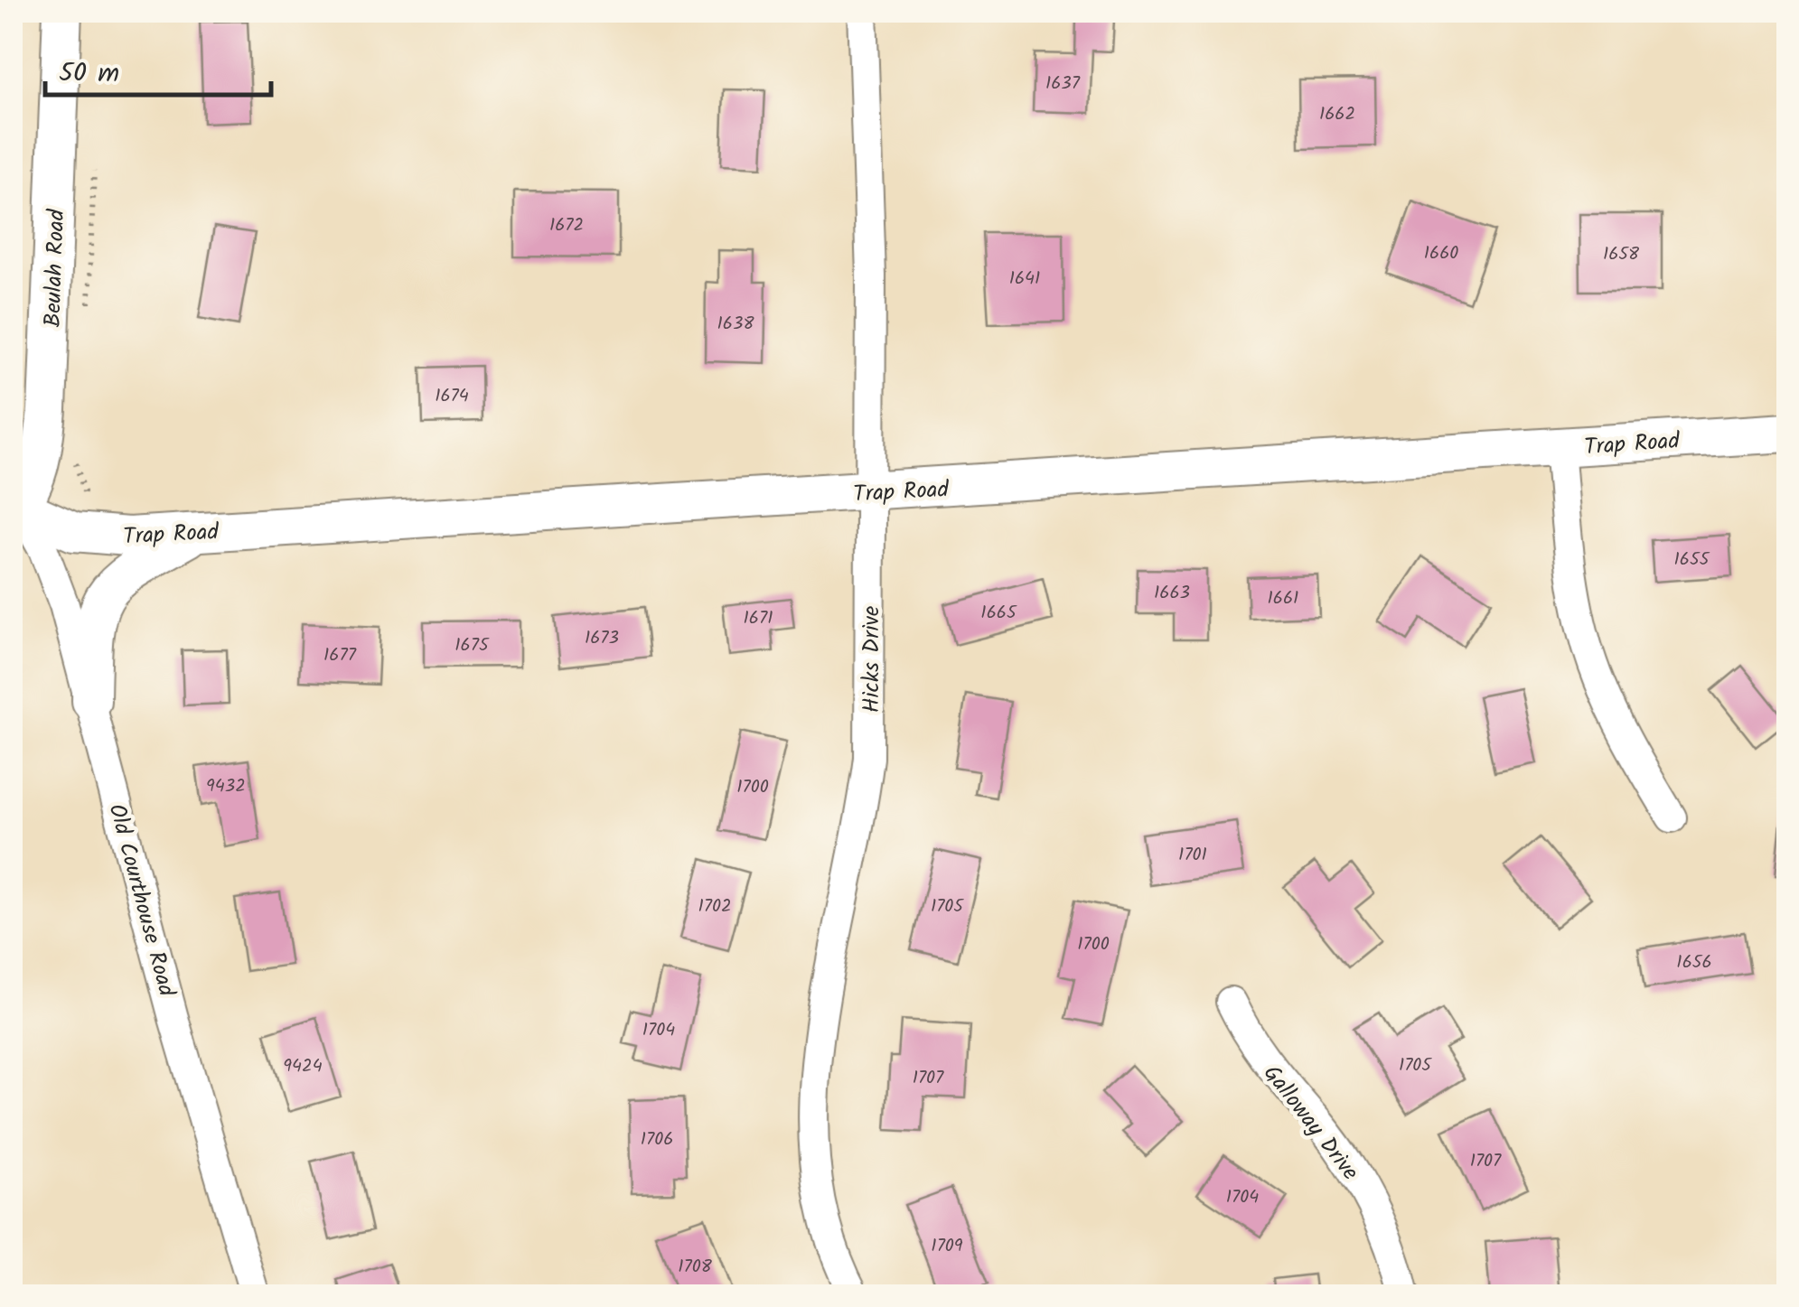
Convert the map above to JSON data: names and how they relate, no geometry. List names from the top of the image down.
{
  "streets": {
    "main road": ["Beulah Road", "Trap Road"],
    "street": ["Hicks Drive", "Old Courthouse Road", "Galloway Drive"]
  },
  "crossings": [
    ["Beulah Road", "Trap Road"],
    ["Beulah Road", "Old Courthouse Road"],
    ["Trap Road", "Hicks Drive"],
    ["Trap Road", "Old Courthouse Road"]
  ],
  "house_numbers": [
    "1637",
    "1662",
    "1672",
    "1660",
    "1658",
    "1641",
    "1638",
    "1674",
    "1655",
    "1663",
    "1661",
    "1665",
    "1671",
    "1673",
    "1675",
    "1677",
    "9432",
    "1700",
    "1701",
    "1702",
    "1705",
    "1700",
    "1656",
    "1704",
    "1705",
    "9424",
    "1707",
    "1706",
    "1707",
    "1704",
    "1709",
    "1708"
  ],
  "scale_bar": "50 m"
}
